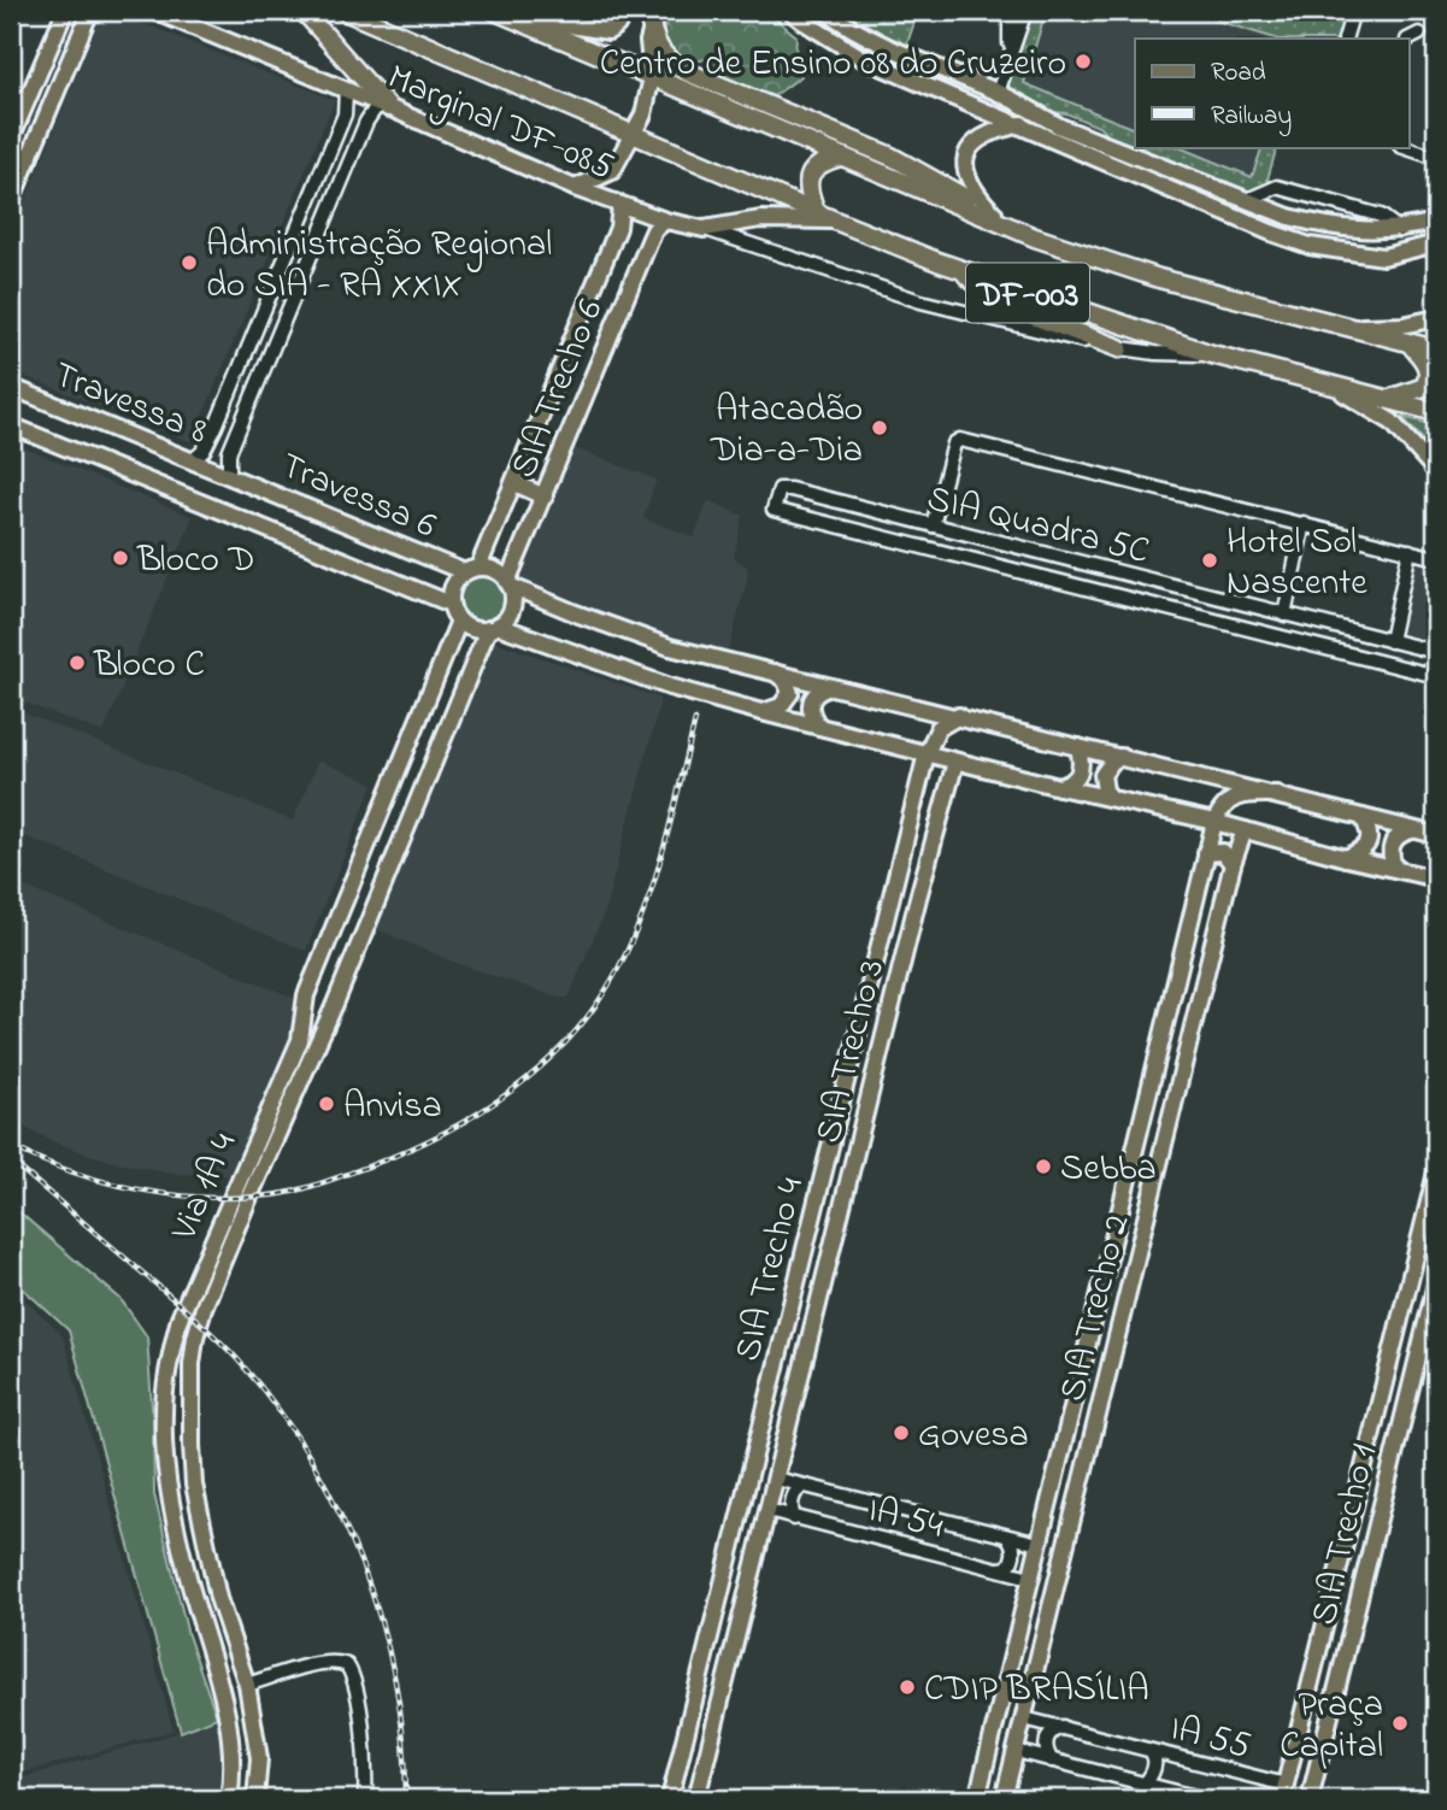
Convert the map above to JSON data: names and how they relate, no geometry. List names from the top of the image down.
{
  "streets": {
    "highway": ["DF-003"],
    "main road": [
      "Marginal DF-085",
      "SIA Trecho 6",
      "Travessa 8",
      "Travessa 6",
      "SIA Trecho 3",
      "Via 1A 4",
      "SIA Trecho 4",
      "SIA Trecho 2",
      "SIA Trecho 1"
    ],
    "street": ["SIA Quadra 5C", "IA 54", "IA 55"]
  },
  "crossings": [
    ["Marginal DF-085", "DF-003"],
    ["Marginal DF-085", "SIA Trecho 6"],
    ["SIA Trecho 6", "Travessa 6"],
    ["SIA Trecho 6", "Via 1A 4"],
    ["Travessa 8", "Travessa 6"],
    ["Travessa 6", "Via 1A 4"],
    ["SIA Trecho 3", "IA 54"],
    ["SIA Trecho 2", "IA 55"]
  ],
  "places": [
    "Centro de Ensino 08 do Cruzeiro",
    "Administração Regional do SIA - RA XXIX",
    "Atacadão Dia-a-Dia",
    "Bloco D",
    "Hotel Sol Nascente",
    "Bloco C",
    "Anvisa",
    "Sebba",
    "Govesa",
    "CDIP BRASÍLIA",
    "Praça Capital"
  ],
  "legend": ["Road", "Railway"]
}
